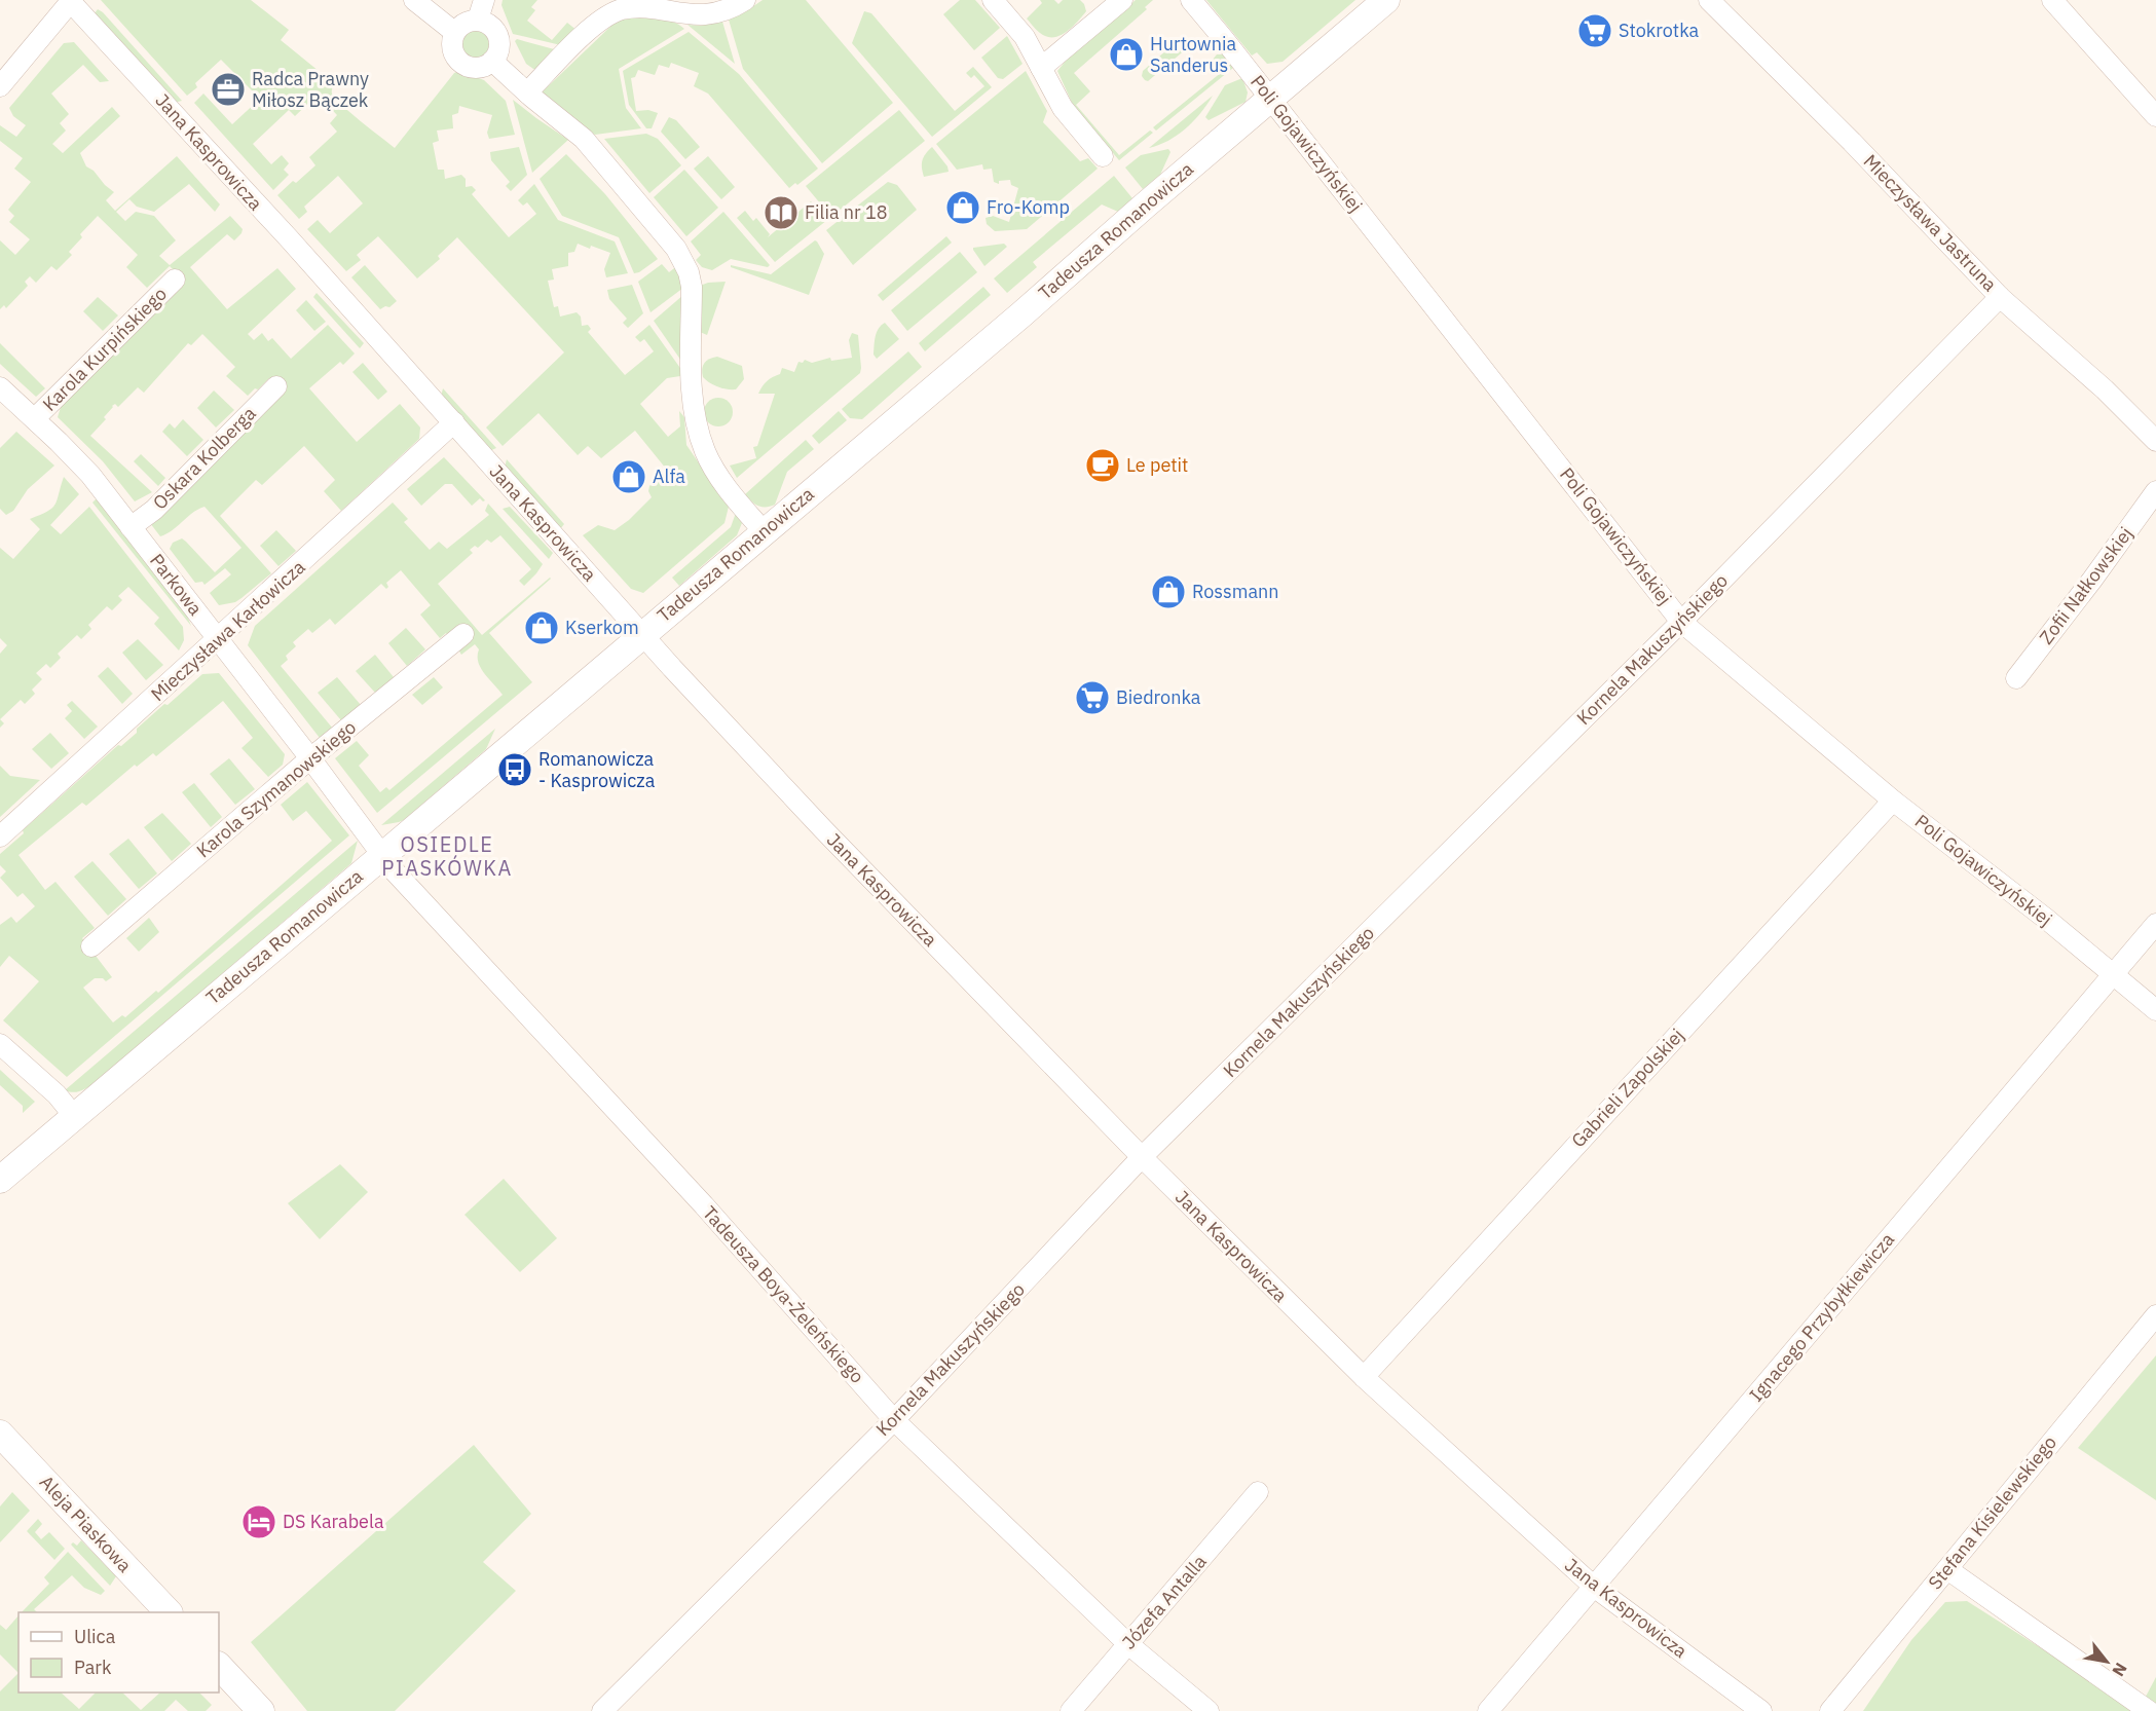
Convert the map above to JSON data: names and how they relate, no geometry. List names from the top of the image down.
{
  "streets": {
    "street": [
      "Poli Gojawiczyńskiej",
      "Jana Kasprowicza",
      "Mieczysława Jastruna",
      "Tadeusza Romanowicza",
      "Karola Kurpińskiego",
      "Oskara Kolberga",
      "Parkowa",
      "Zofii Nałkowskiej",
      "Mieczysława Karłowicza",
      "Kornela Makuszyńskiego",
      "Karola Szymanowskiego",
      "Gabrieli Zapolskiej",
      "Tadeusza Boya-Żeleńskiego",
      "Ignacego Przybyłkiewicza",
      "Stefana Kisielewskiego",
      "Aleja Piaskowa",
      "Józefa Antalla"
    ]
  },
  "crossings": [
    ["Poli Gojawiczyńskiej", "Tadeusza Romanowicza"],
    ["Poli Gojawiczyńskiej", "Kornela Makuszyńskiego"],
    ["Poli Gojawiczyńskiej", "Gabrieli Zapolskiej"],
    ["Poli Gojawiczyńskiej", "Ignacego Przybyłkiewicza"],
    ["Jana Kasprowicza", "Tadeusza Romanowicza"],
    ["Jana Kasprowicza", "Mieczysława Karłowicza"],
    ["Jana Kasprowicza", "Kornela Makuszyńskiego"],
    ["Jana Kasprowicza", "Gabrieli Zapolskiej"],
    ["Jana Kasprowicza", "Ignacego Przybyłkiewicza"],
    ["Mieczysława Jastruna", "Kornela Makuszyńskiego"],
    ["Tadeusza Romanowicza", "Parkowa"],
    ["Tadeusza Romanowicza", "Tadeusza Boya-Żeleńskiego"],
    ["Karola Kurpińskiego", "Parkowa"],
    ["Oskara Kolberga", "Parkowa"],
    ["Parkowa", "Mieczysława Karłowicza"],
    ["Parkowa", "Karola Szymanowskiego"],
    ["Parkowa", "Tadeusza Boya-Żeleńskiego"],
    ["Kornela Makuszyńskiego", "Tadeusza Boya-Żeleńskiego"],
    ["Tadeusza Boya-Żeleńskiego", "Józefa Antalla"]
  ],
  "districts": ["OSIEDLE PIASKÓWKA"],
  "places": {
    "supermarket": ["Stokrotka", "Biedronka"],
    "shop": [
      "Hurtownia Sanderus",
      "Fro-Komp",
      "Alfa",
      "Rossmann",
      "Kserkom"
    ],
    "office": ["Radca Prawny Miłosz Bączek"],
    "library": ["Filia nr 18"],
    "cafe": ["Le petit"],
    "bus stop": ["Romanowicza - Kasprowicza"],
    "hotel": ["DS Karabela"]
  },
  "legend": ["Ulica", "Park"],
  "north": "bottom right"
}
